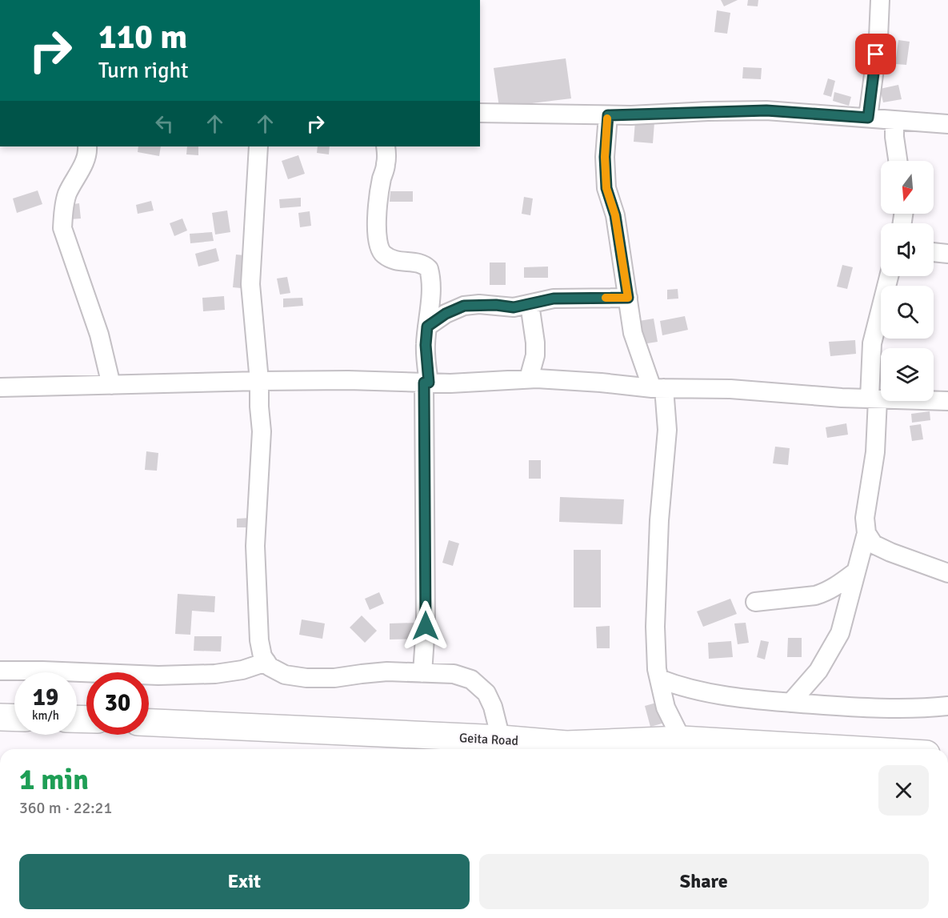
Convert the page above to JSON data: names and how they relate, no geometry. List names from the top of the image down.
{
  "streets": {
    "highway": ["Geita Road"]
  },
  "north": "bottom",
  "page": {
    "turn": ["110 m", "Turn right"],
    "speed": "19 km/h",
    "limit": "30",
    "heading": ["1 min", "360 m · 22:21"],
    "buttons": ["Exit", "Share"]
  }
}
